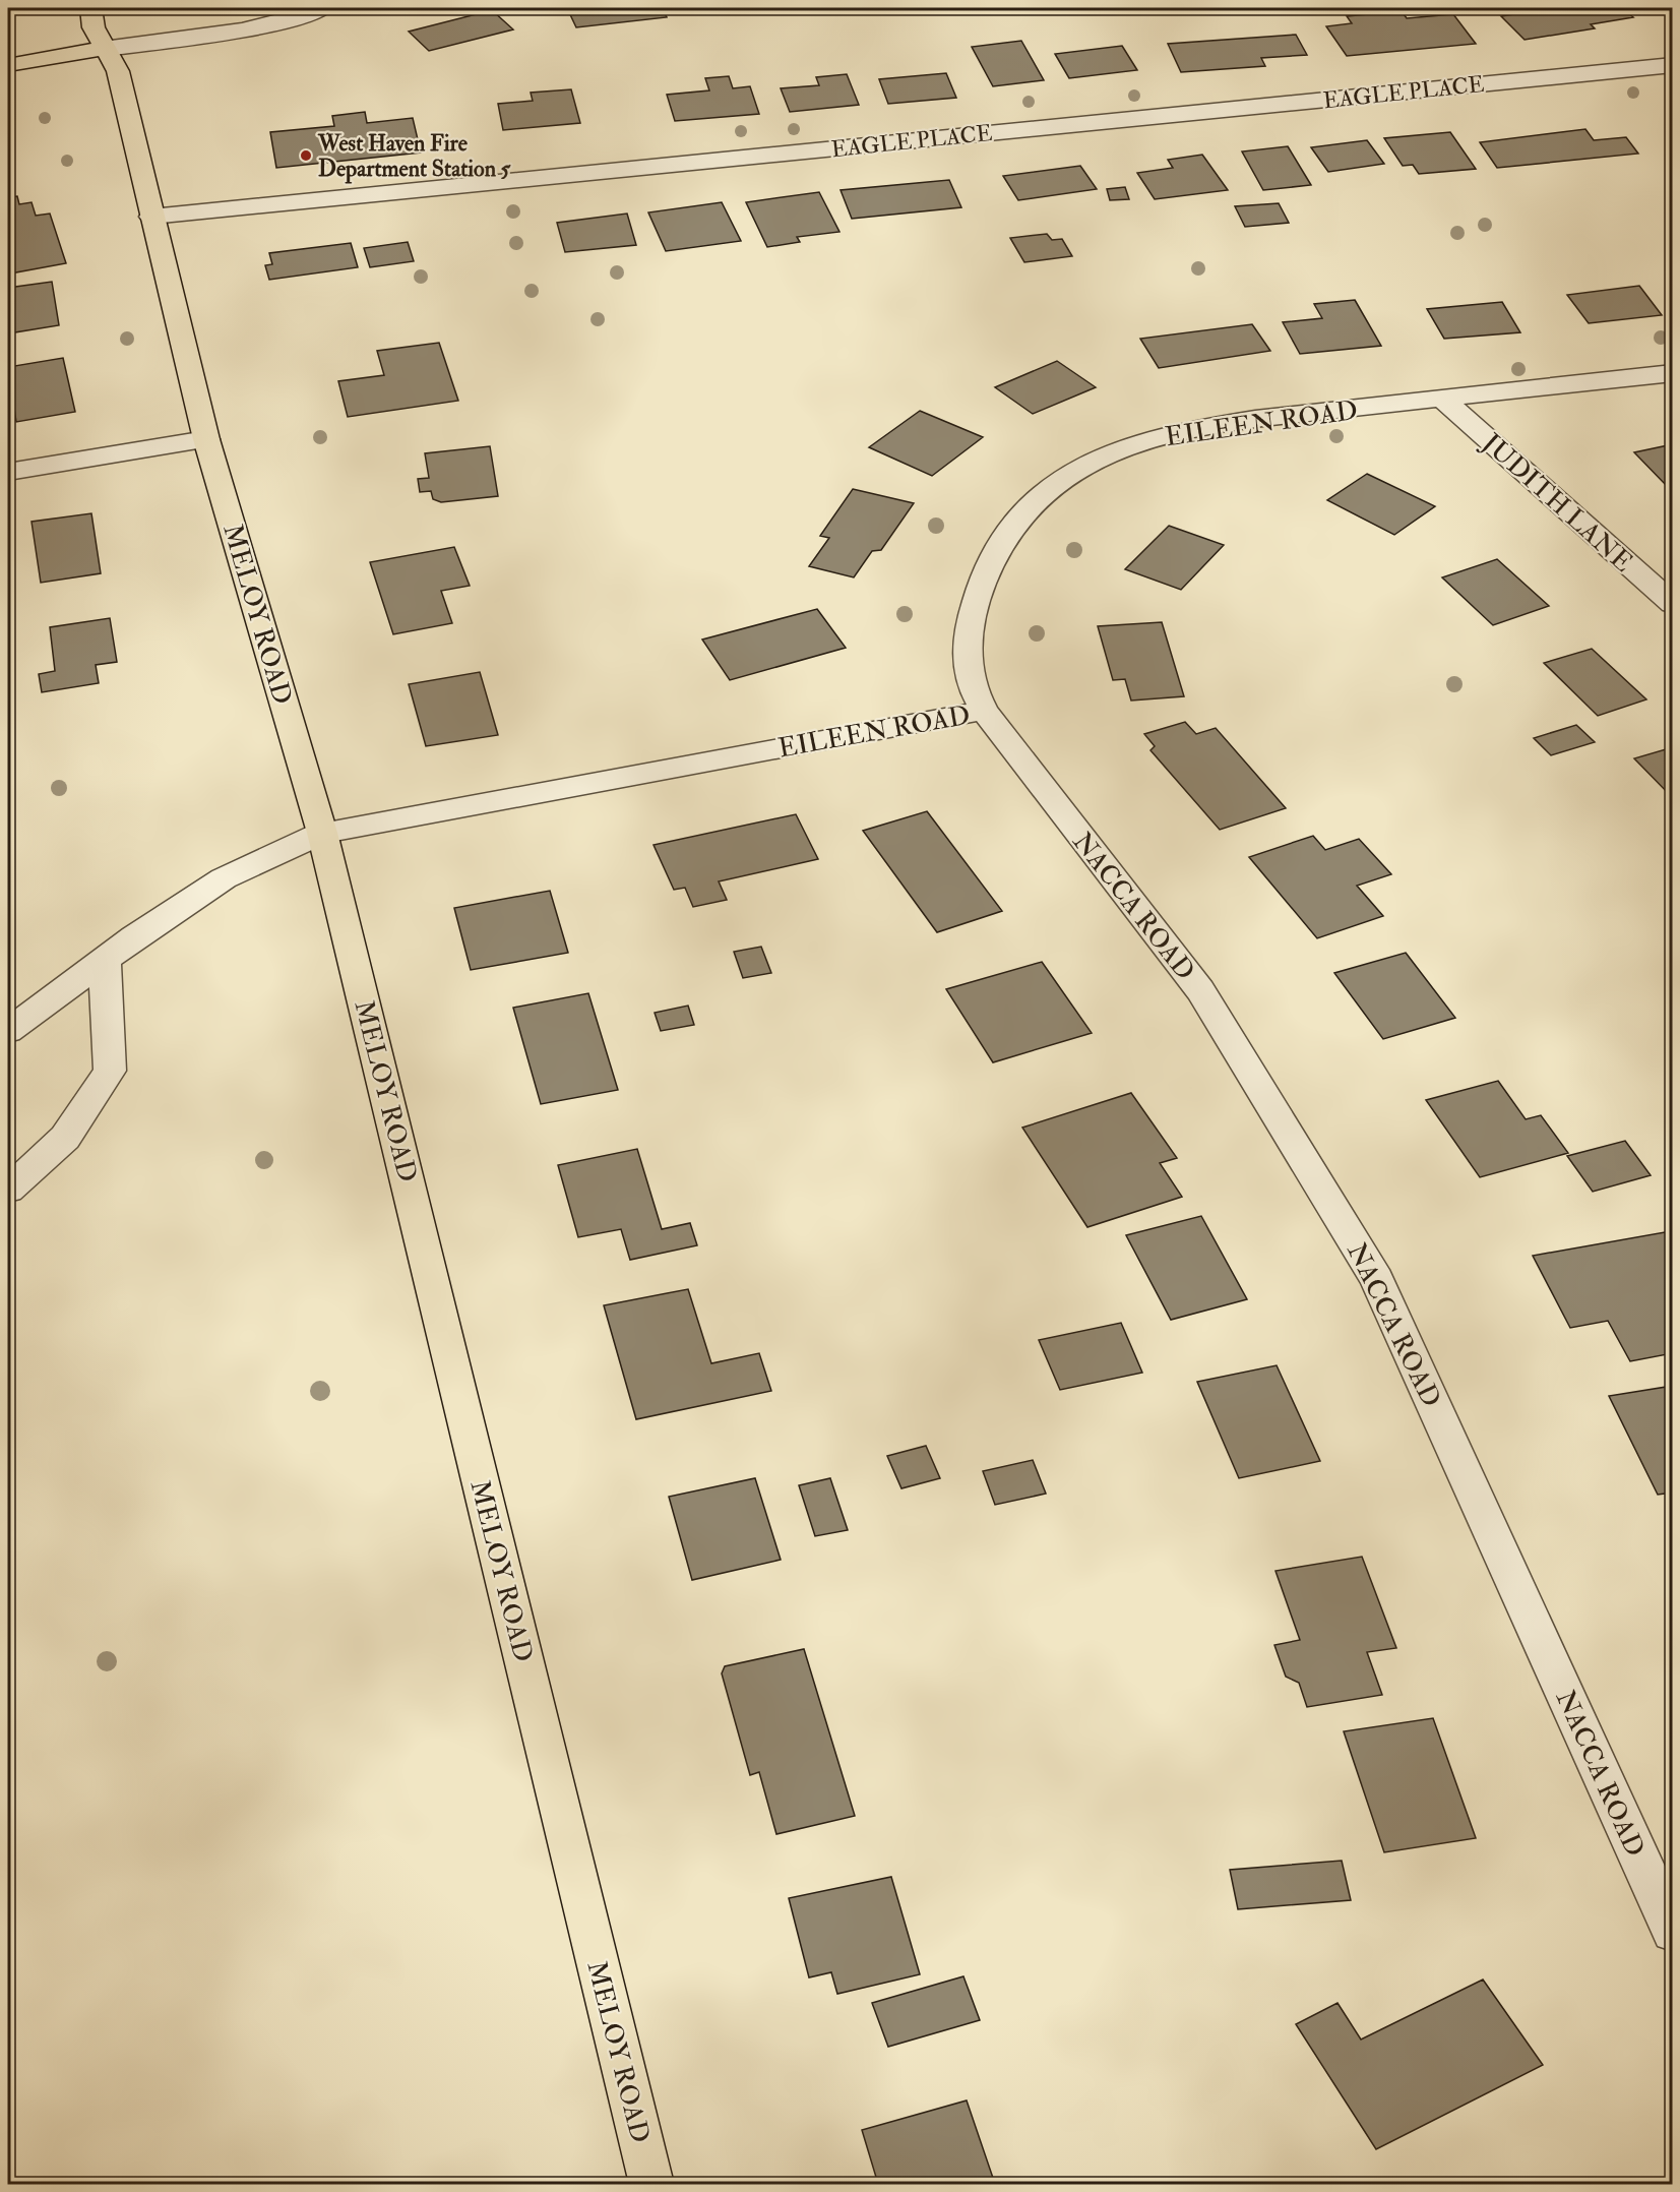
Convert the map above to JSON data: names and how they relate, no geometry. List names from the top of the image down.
{
  "streets": {
    "main road": ["MELOY ROAD"],
    "street": [
      "EAGLE PLACE",
      "EILEEN ROAD",
      "JUDITH LANE",
      "NACCA ROAD"
    ]
  },
  "crossings": [
    ["EAGLE PLACE", "MELOY ROAD"],
    ["EILEEN ROAD", "JUDITH LANE"],
    ["EILEEN ROAD", "MELOY ROAD"],
    ["EILEEN ROAD", "NACCA ROAD"]
  ],
  "places": ["West Haven Fire Department Station 5"]
}
